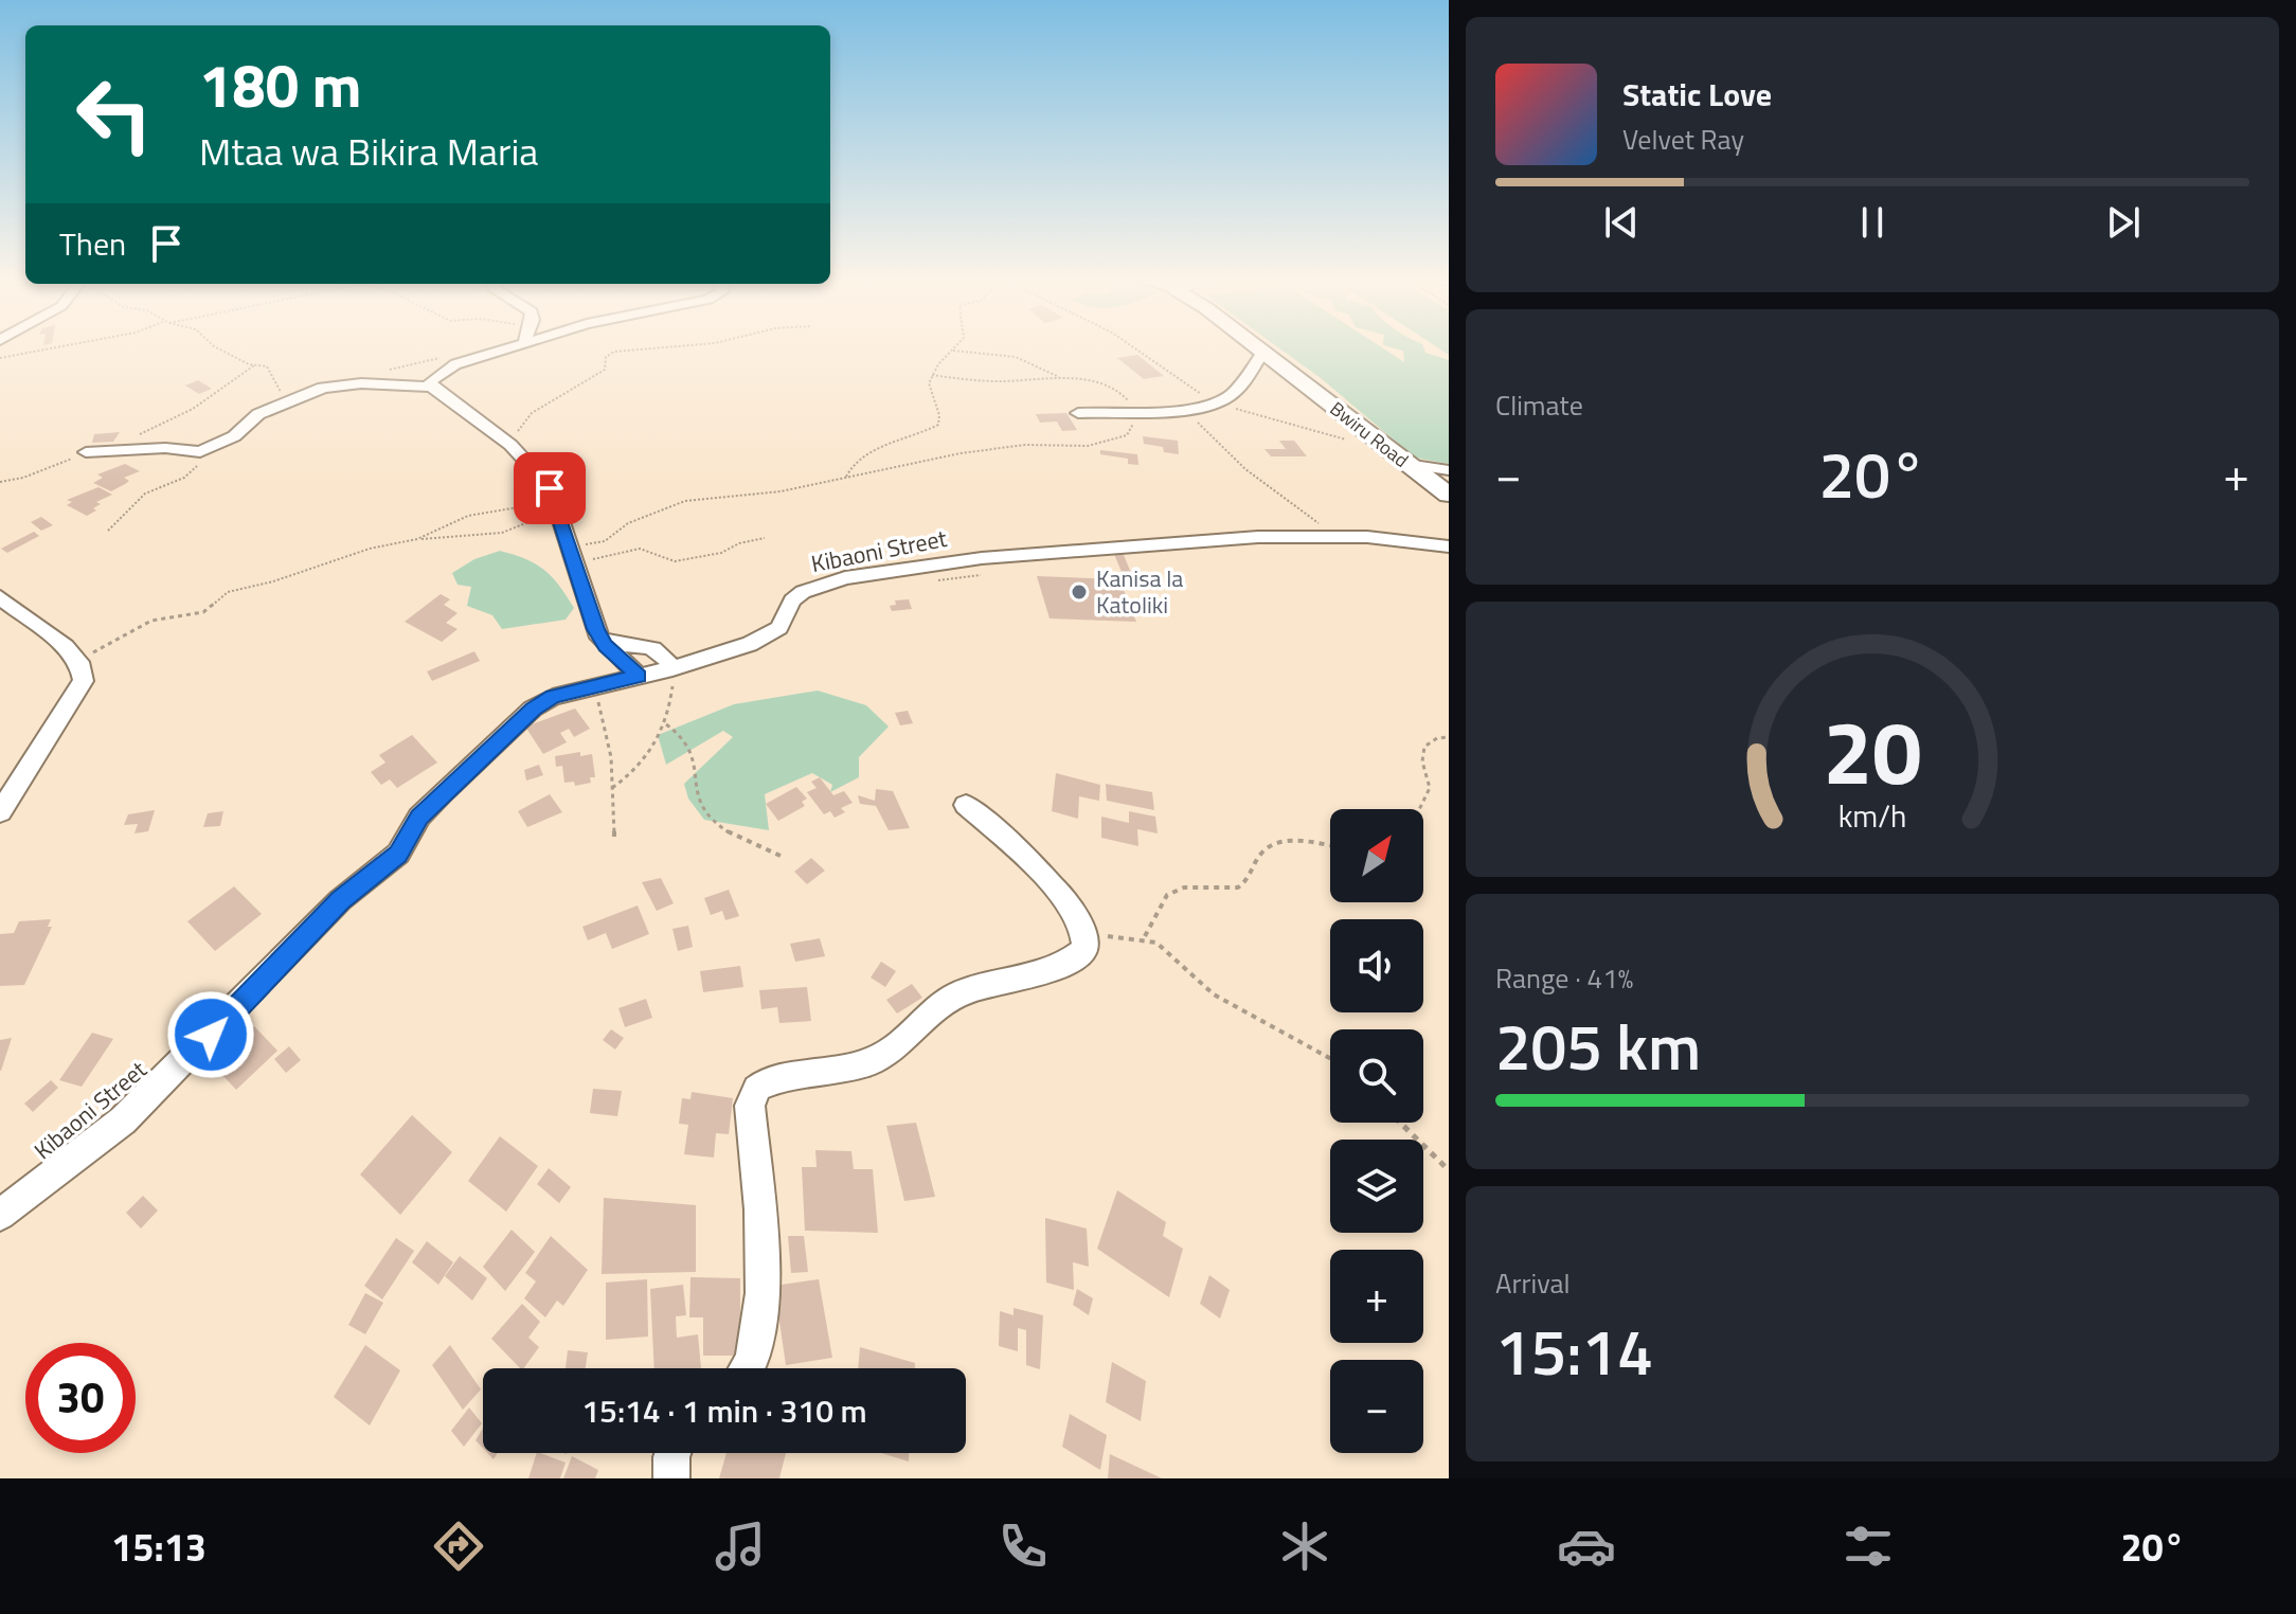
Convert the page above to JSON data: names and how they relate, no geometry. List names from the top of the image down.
{
  "streets": {
    "main road": ["Bwiru Road"],
    "street": ["Kibaoni Street"]
  },
  "places": ["Kanisa la Katoliki"],
  "north": "top right",
  "page": {
    "turn": ["180 m", "Mtaa wa Bikira Maria"],
    "song": ["Static Love", "Velvet Ray"],
    "then": "Then",
    "tile": [
      "Climate",
      ["Range · 41%", "205 km"],
      ["Arrival", "15:14"]
    ],
    "heat": ["−", "20°", "+"],
    "map_buttons": ["+", "−"],
    "limit": "30",
    "trip": "15:14 · 1 min · 310 m",
    "tabs": ["15:13", "20°"],
    "gauge": ["20", "km/h"]
  }
}
